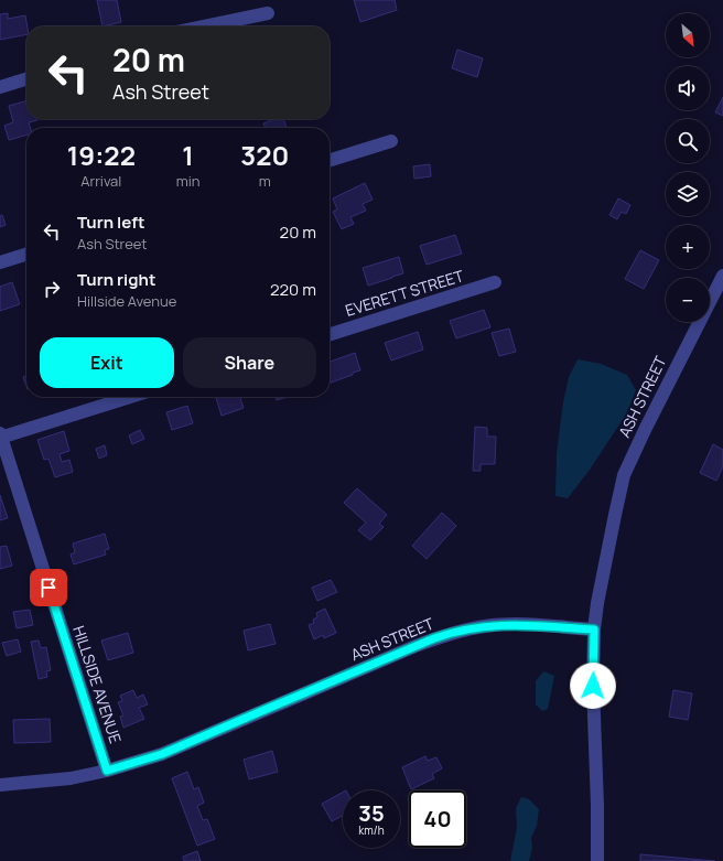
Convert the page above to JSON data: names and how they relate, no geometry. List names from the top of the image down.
{
  "streets": {
    "street": ["EVERETT STREET", "ASH STREET", "HILLSIDE AVENUE"]
  },
  "crossings": [
    ["ASH STREET", "HILLSIDE AVENUE"]
  ],
  "north": "bottom right",
  "page": {
    "map_buttons": ["+", "−"],
    "turn": ["20 m", "Ash Street"],
    "eta": [
      "19:22",
      "Arrival",
      "1",
      "min",
      "320",
      "m"
    ],
    "list": [
      {
        "name": "Turn left",
        "note": "Ash Street",
        "value": "20 m"
      },
      {
        "name": "Turn right",
        "note": "Hillside Avenue",
        "value": "220 m"
      }
    ],
    "buttons": ["Exit", "Share"],
    "speed": "35 km/h",
    "limit": "40"
  }
}
